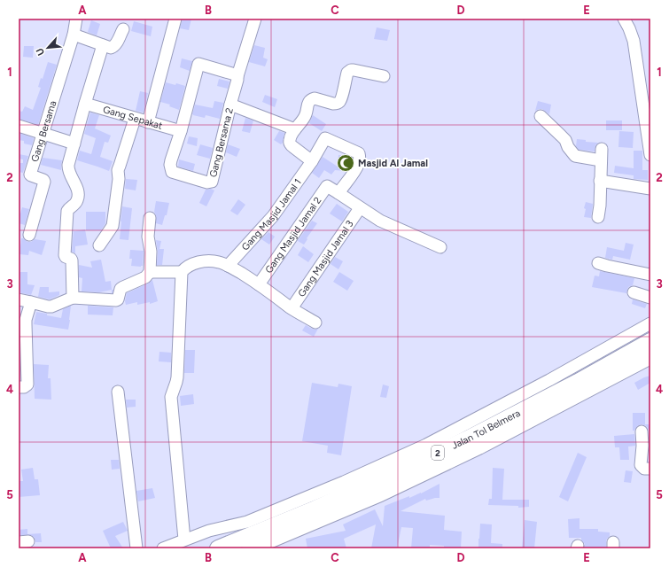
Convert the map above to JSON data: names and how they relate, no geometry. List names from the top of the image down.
{
  "streets": {
    "highway": ["Jalan Tol Belmera", "2"],
    "street": [
      "Gang Sepakat",
      "Gang Bersama",
      "Gang Bersama 2",
      "Gang Masjid Jamal 1",
      "Gang Masjid Jamal 2",
      "Gang Masjid Jamal 3"
    ]
  },
  "crossings": [
    ["Gang Sepakat", "Gang Bersama 2"],
    ["Gang Masjid Jamal 1", "Gang Masjid Jamal 2"]
  ],
  "places": {
    "mosque": ["Masjid Al Jamal"]
  },
  "north": "bottom left",
  "grid": {
    "columns": [
      "A",
      "B",
      "C",
      "D",
      "E"
    ],
    "rows": [
      "1",
      "2",
      "3",
      "4",
      "5"
    ]
  }
}
